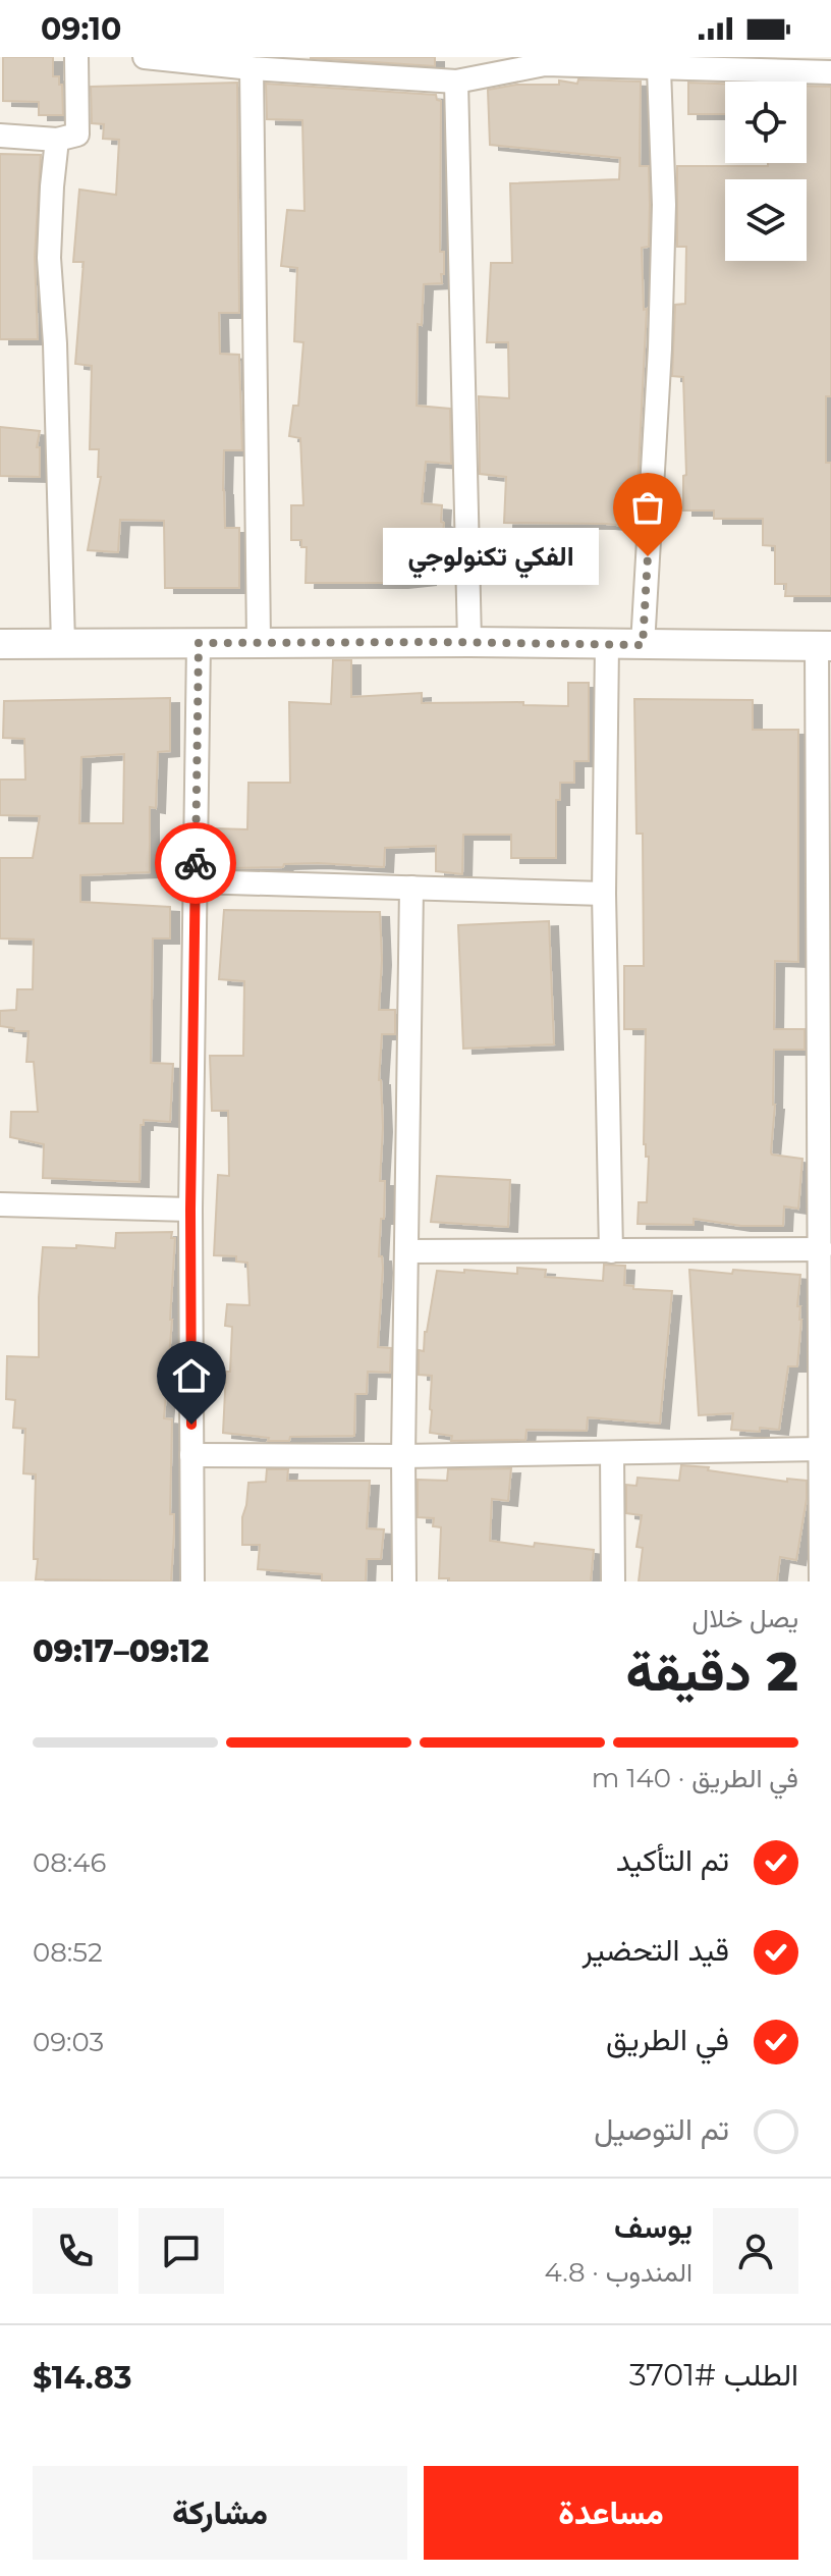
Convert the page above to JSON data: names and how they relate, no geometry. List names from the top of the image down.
{
  "places": ["الفكي تكنولوجي"],
  "page": {
    "status": "09:10",
    "bubble": "الفكي تكنولوجي",
    "heading": ["2 دقيقة", "يصل خلال", "09:12–09:17"],
    "panel": [
      "يوسف",
      "المندوب · 4.8",
      "الطلب #3701",
      "$14.83"
    ],
    "bar": "في الطريق · 140 m",
    "list": [
      ["تم التأكيد", "08:46"],
      ["قيد التحضير", "08:52"],
      ["في الطريق", "09:03"],
      "تم التوصيل"
    ],
    "buttons": ["مساعدة", "مشاركة"]
  }
}
